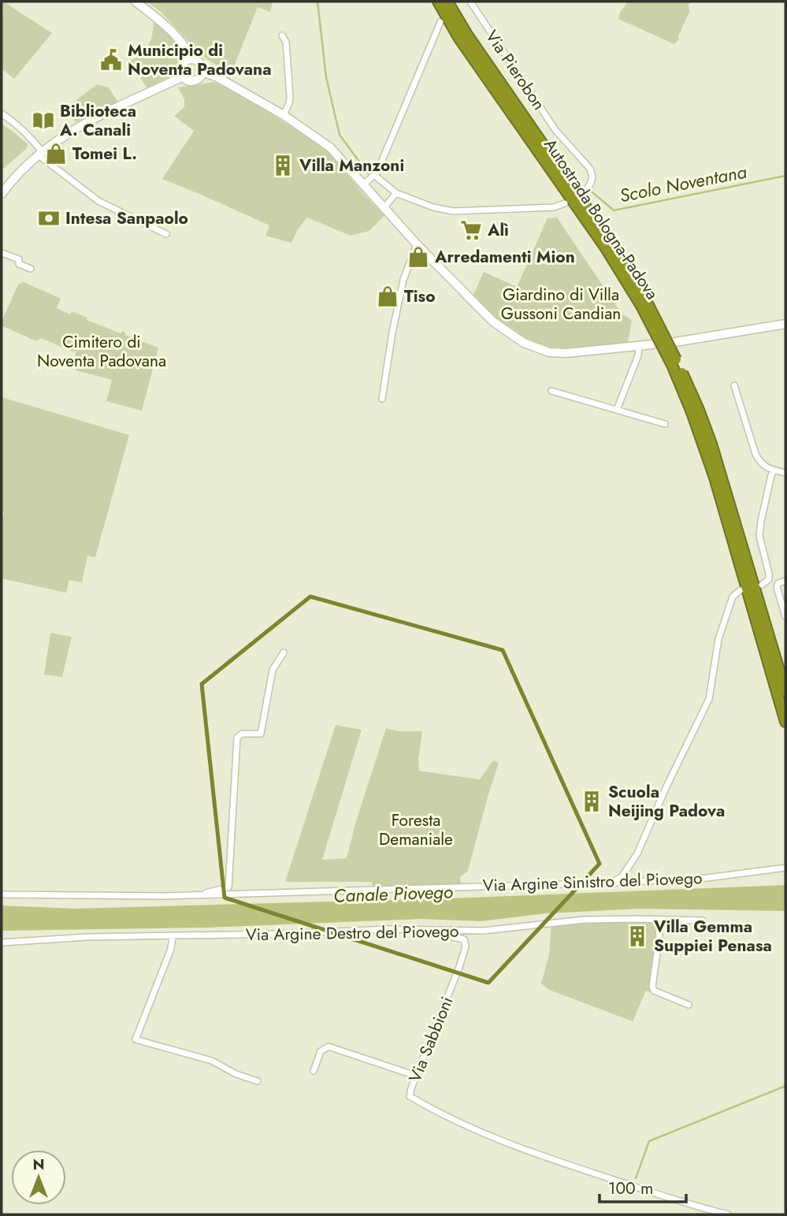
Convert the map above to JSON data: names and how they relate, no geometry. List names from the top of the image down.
{
  "streets": {
    "highway": ["Autostrada Bologna-Padova"],
    "street": [
      "Via Pierobon",
      "Via Argine Sinistro del Piovego",
      "Via Argine Destro del Piovego",
      "Via Sabbioni"
    ]
  },
  "crossings": [
    ["Via Argine Destro del Piovego", "Via Sabbioni"]
  ],
  "water": ["Scolo Noventana", "Canale Piovego"],
  "parks": ["Giardino di Villa Gussoni Candian", "Cimitero di Noventa Padovana", "Foresta Demaniale"],
  "places": {
    "public building": ["Municipio di Noventa Padovana"],
    "library": ["Biblioteca A. Canali"],
    "shop": ["Tomei L.", "Arredamenti Mion", "Tiso"],
    "building": ["Villa Manzoni", "Scuola Neijing Padova", "Villa Gemma Suppiei Penasa"],
    "bank": ["Intesa Sanpaolo"],
    "supermarket": ["Alì"]
  },
  "scale_bar": "100 m",
  "north": "top"
}
